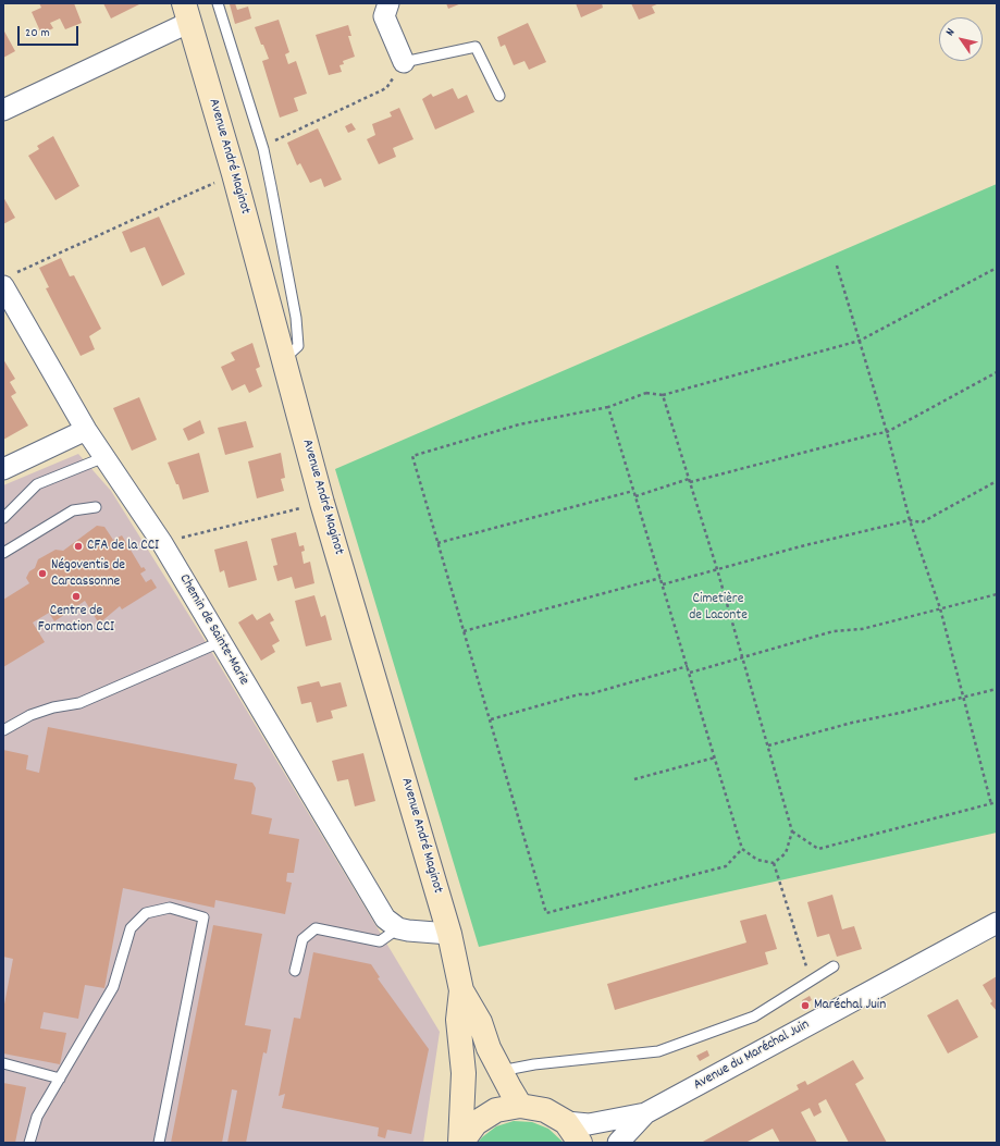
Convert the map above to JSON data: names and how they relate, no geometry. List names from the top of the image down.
{
  "streets": {
    "street": ["Avenue André Maginot", "Chemin de Sainte-Marie", "Avenue du Maréchal Juin"]
  },
  "parks": ["Cimetière de Laconte"],
  "places": [
    "CFA de la CCI",
    "Négoventis de Carcassonne",
    "Centre de Formation CCI",
    "Maréchal Juin"
  ],
  "scale_bar": "20 m",
  "north": "top left"
}
